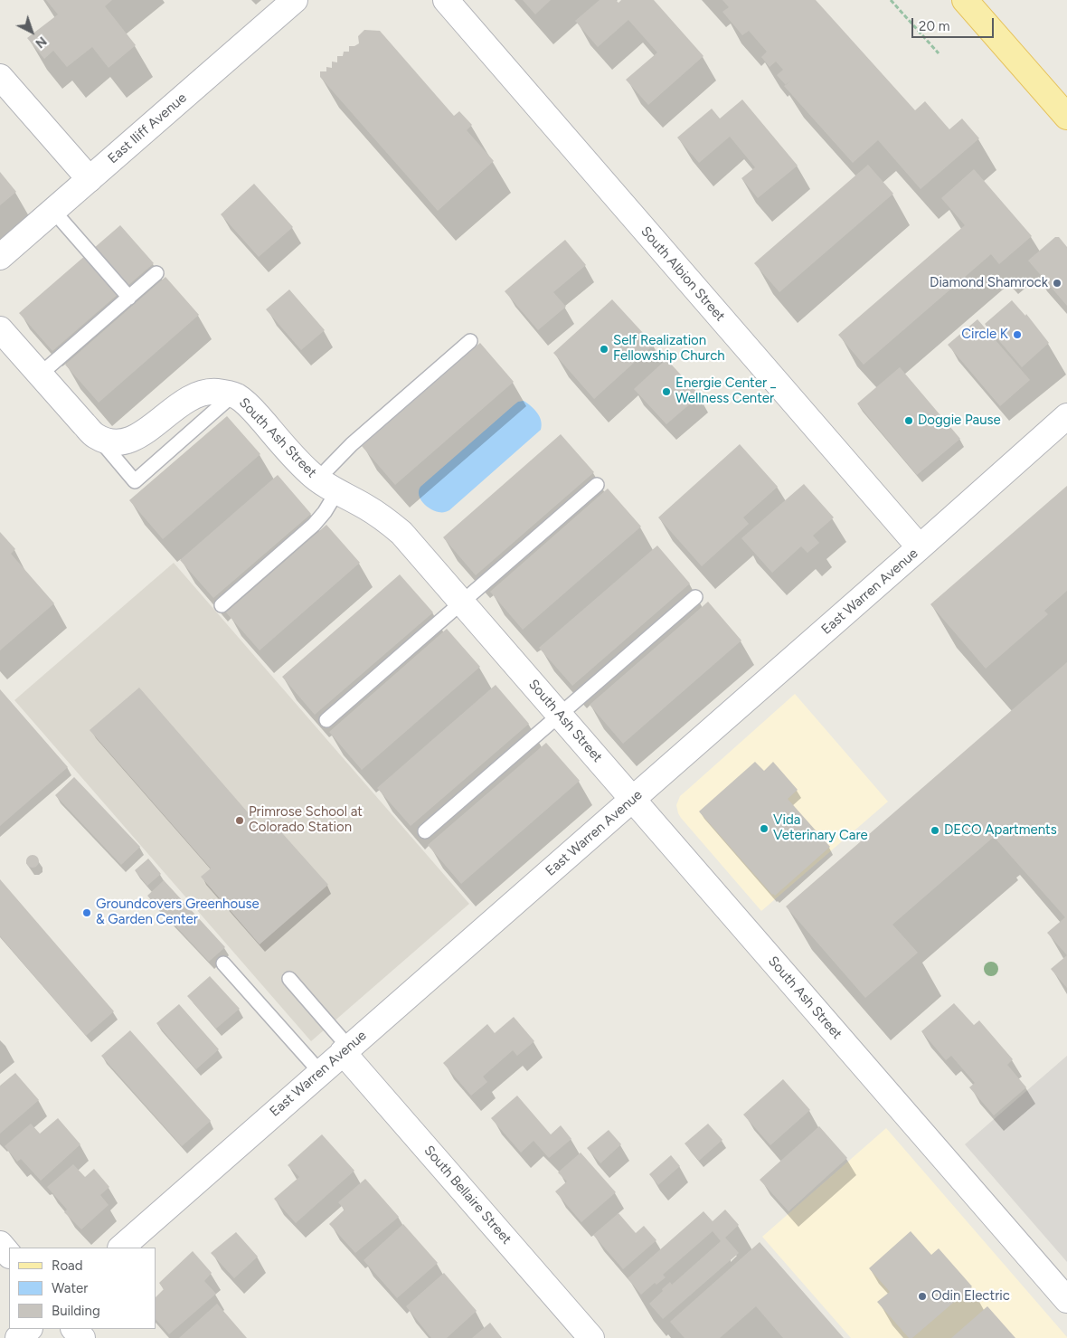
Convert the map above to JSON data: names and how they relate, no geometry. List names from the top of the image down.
{
  "streets": {
    "street": [
      "East Iliff Avenue",
      "South Albion Street",
      "South Ash Street",
      "East Warren Avenue",
      "South Bellaire Street"
    ]
  },
  "crossings": [
    ["South Albion Street", "East Warren Avenue"],
    ["South Ash Street", "East Warren Avenue"],
    ["East Warren Avenue", "South Bellaire Street"]
  ],
  "places": [
    "Diamond Shamrock",
    "Circle K",
    "Self Realization Fellowship Church",
    "Energie Center _ Wellness Center",
    "Doggie Pause",
    "Primrose School at Colorado Station",
    "Vida Veterinary Care",
    "DECO Apartments",
    "Groundcovers Greenhouse & Garden Center",
    "Odin Electric"
  ],
  "legend": ["Road", "Water", "Building"],
  "scale_bar": "20 m",
  "north": "bottom right"
}
